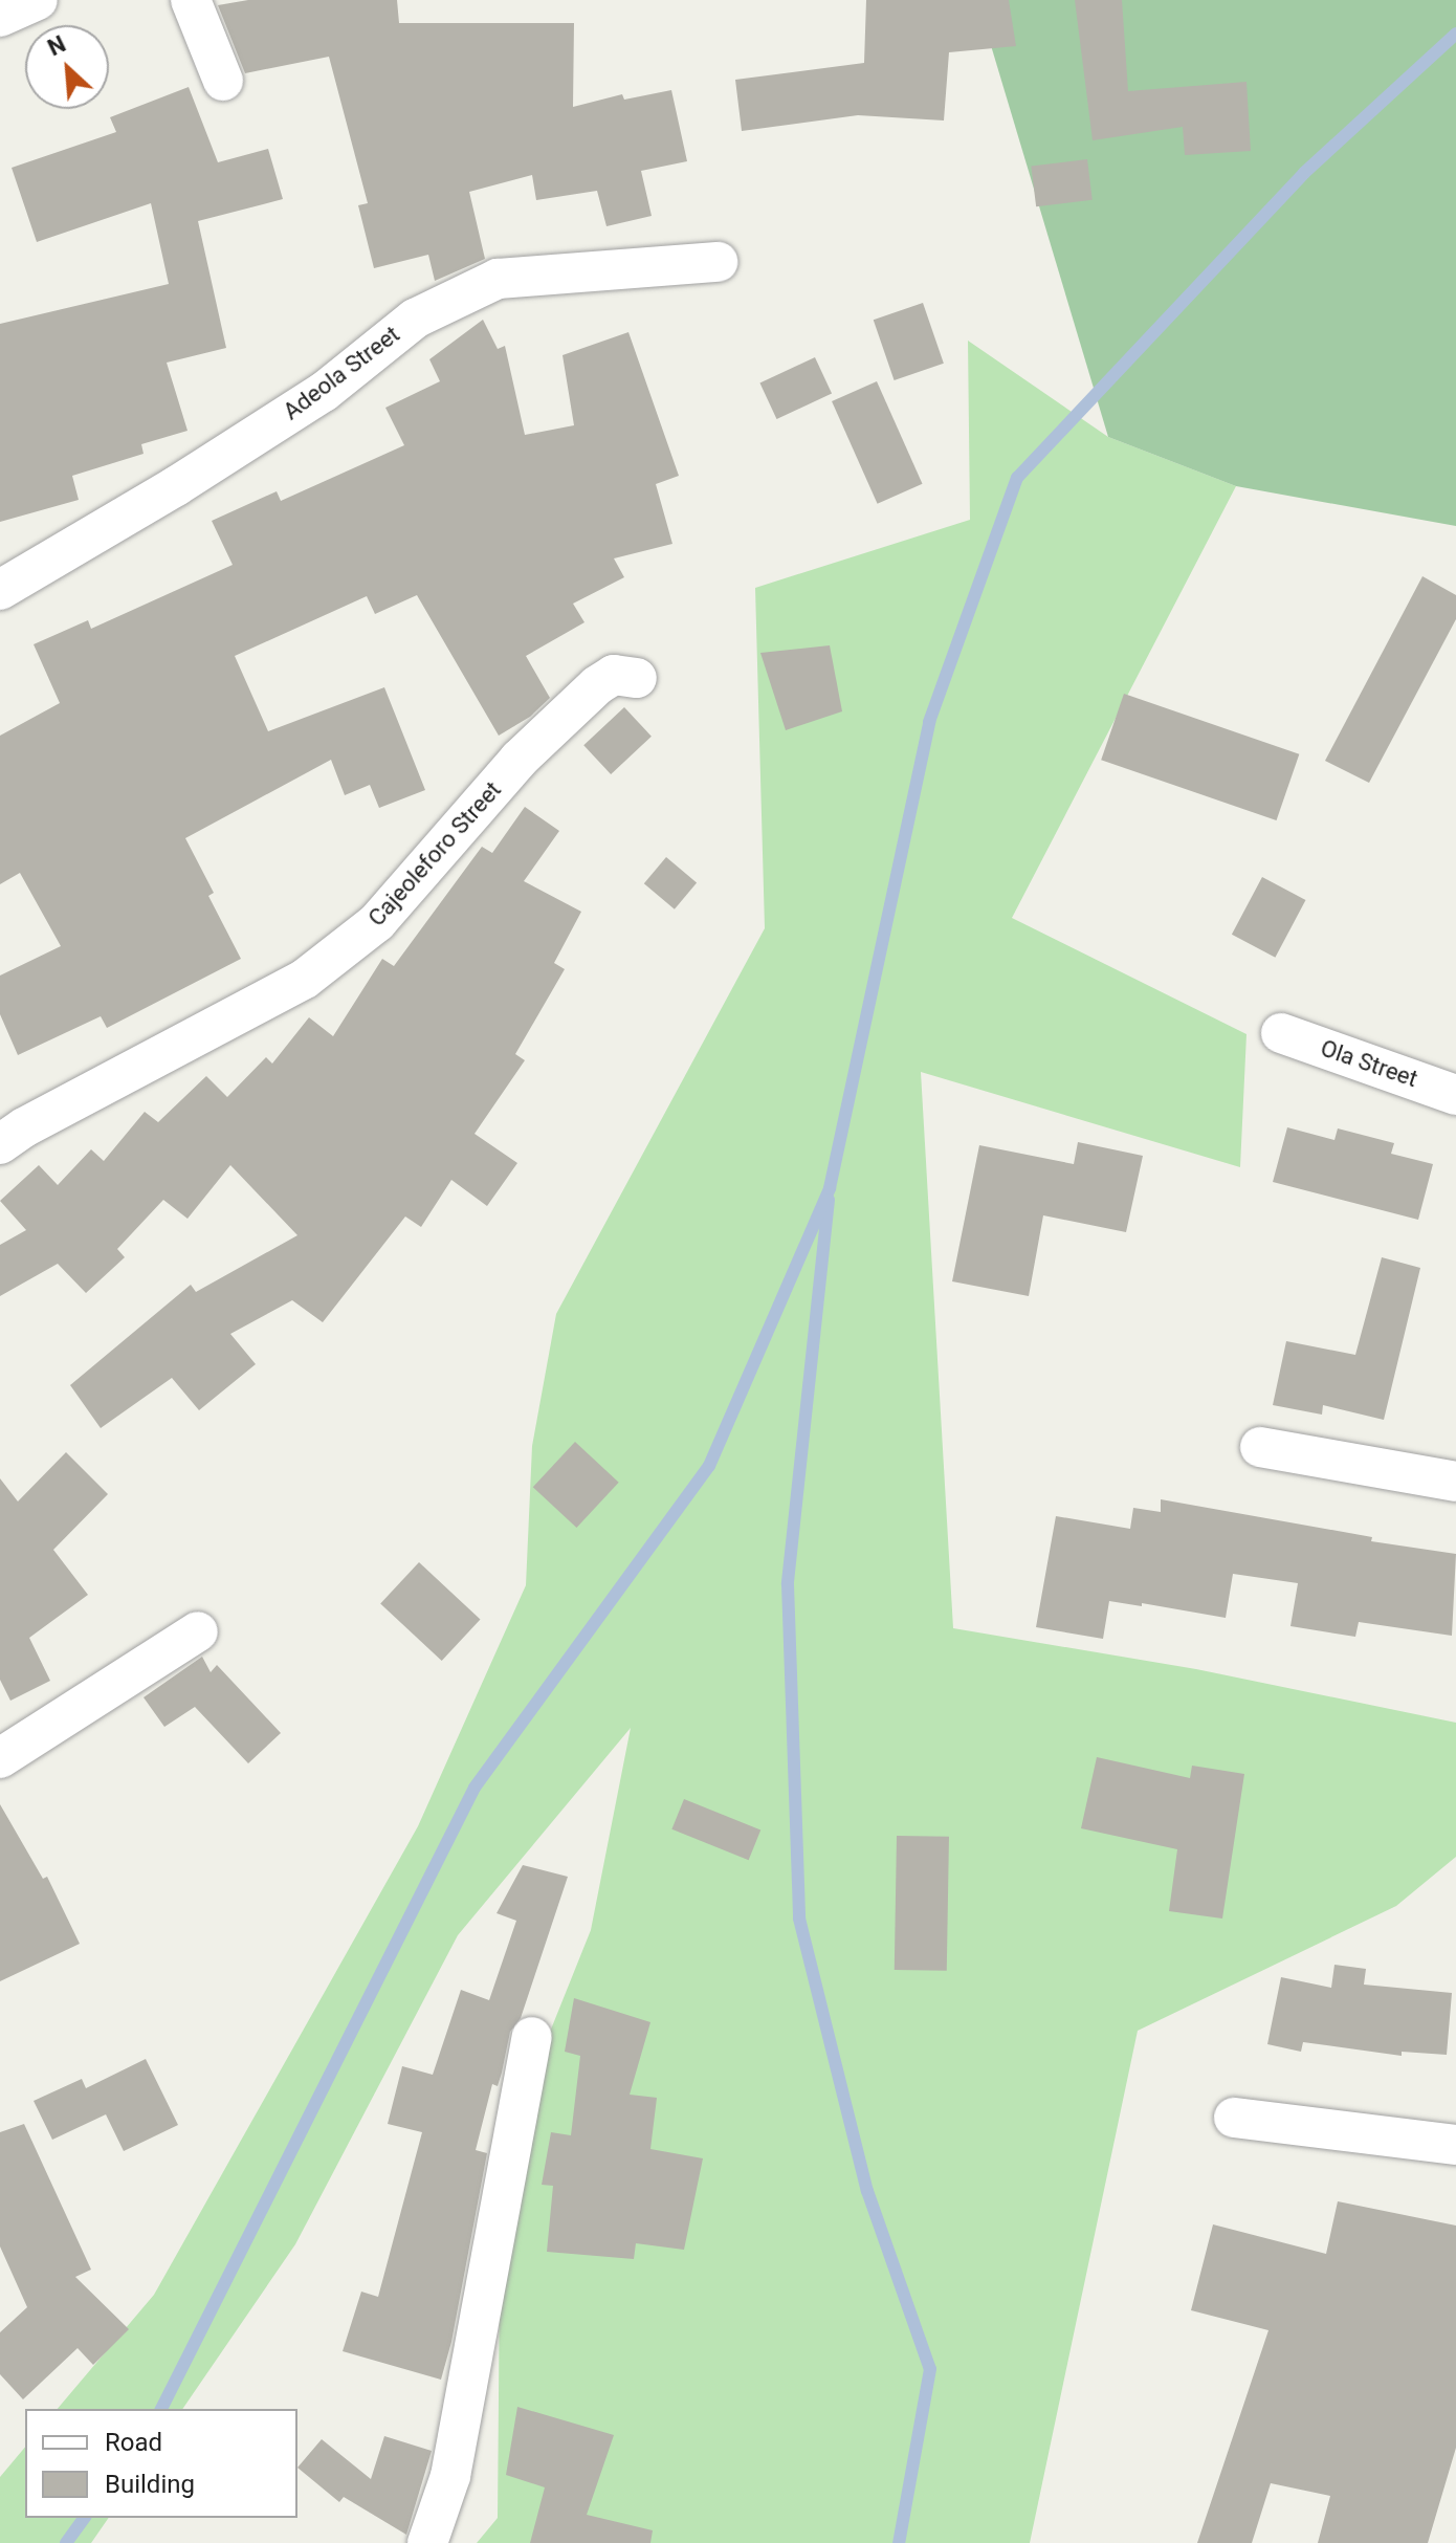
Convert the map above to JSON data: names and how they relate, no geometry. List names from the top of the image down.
{
  "streets": {
    "street": ["Adeola Street", "Cajeoleforo Street", "Ola Street"]
  },
  "legend": ["Road", "Building"],
  "north": "top left"
}
